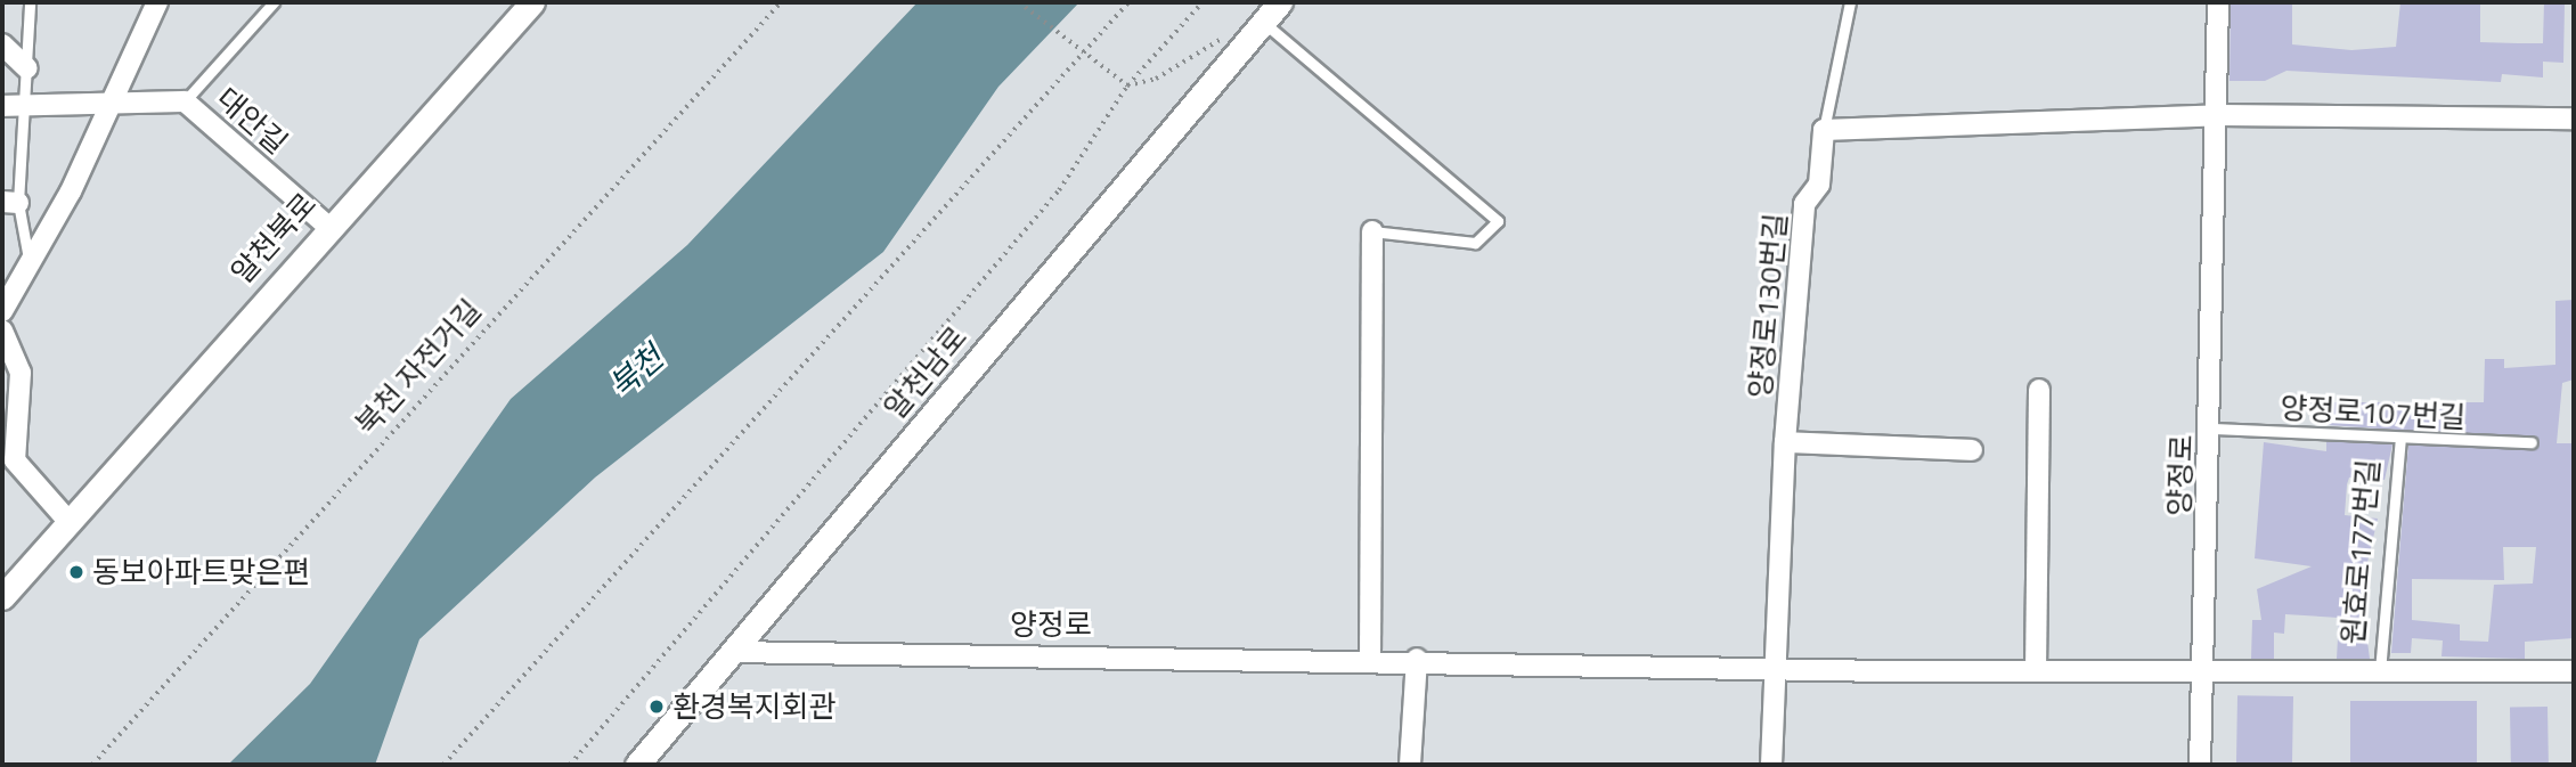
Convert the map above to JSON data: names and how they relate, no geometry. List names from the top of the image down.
{
  "streets": {
    "street": [
      "대안길",
      "알천북로",
      "양정로130번길",
      "알천남로",
      "양정로",
      "원효로177번길"
    ],
    "lane": ["양정로107번길"],
    "path": ["북천 자전거길"]
  },
  "crossings": [
    ["대안길", "알천북로"],
    ["양정로130번길", "양정로"],
    ["알천남로", "양정로"],
    ["양정로107번길", "양정로"],
    ["양정로107번길", "원효로177번길"],
    ["양정로", "원효로177번길"]
  ],
  "water": ["북천"],
  "places": ["동보아파트맞은편", "환경복지회관"]
}
